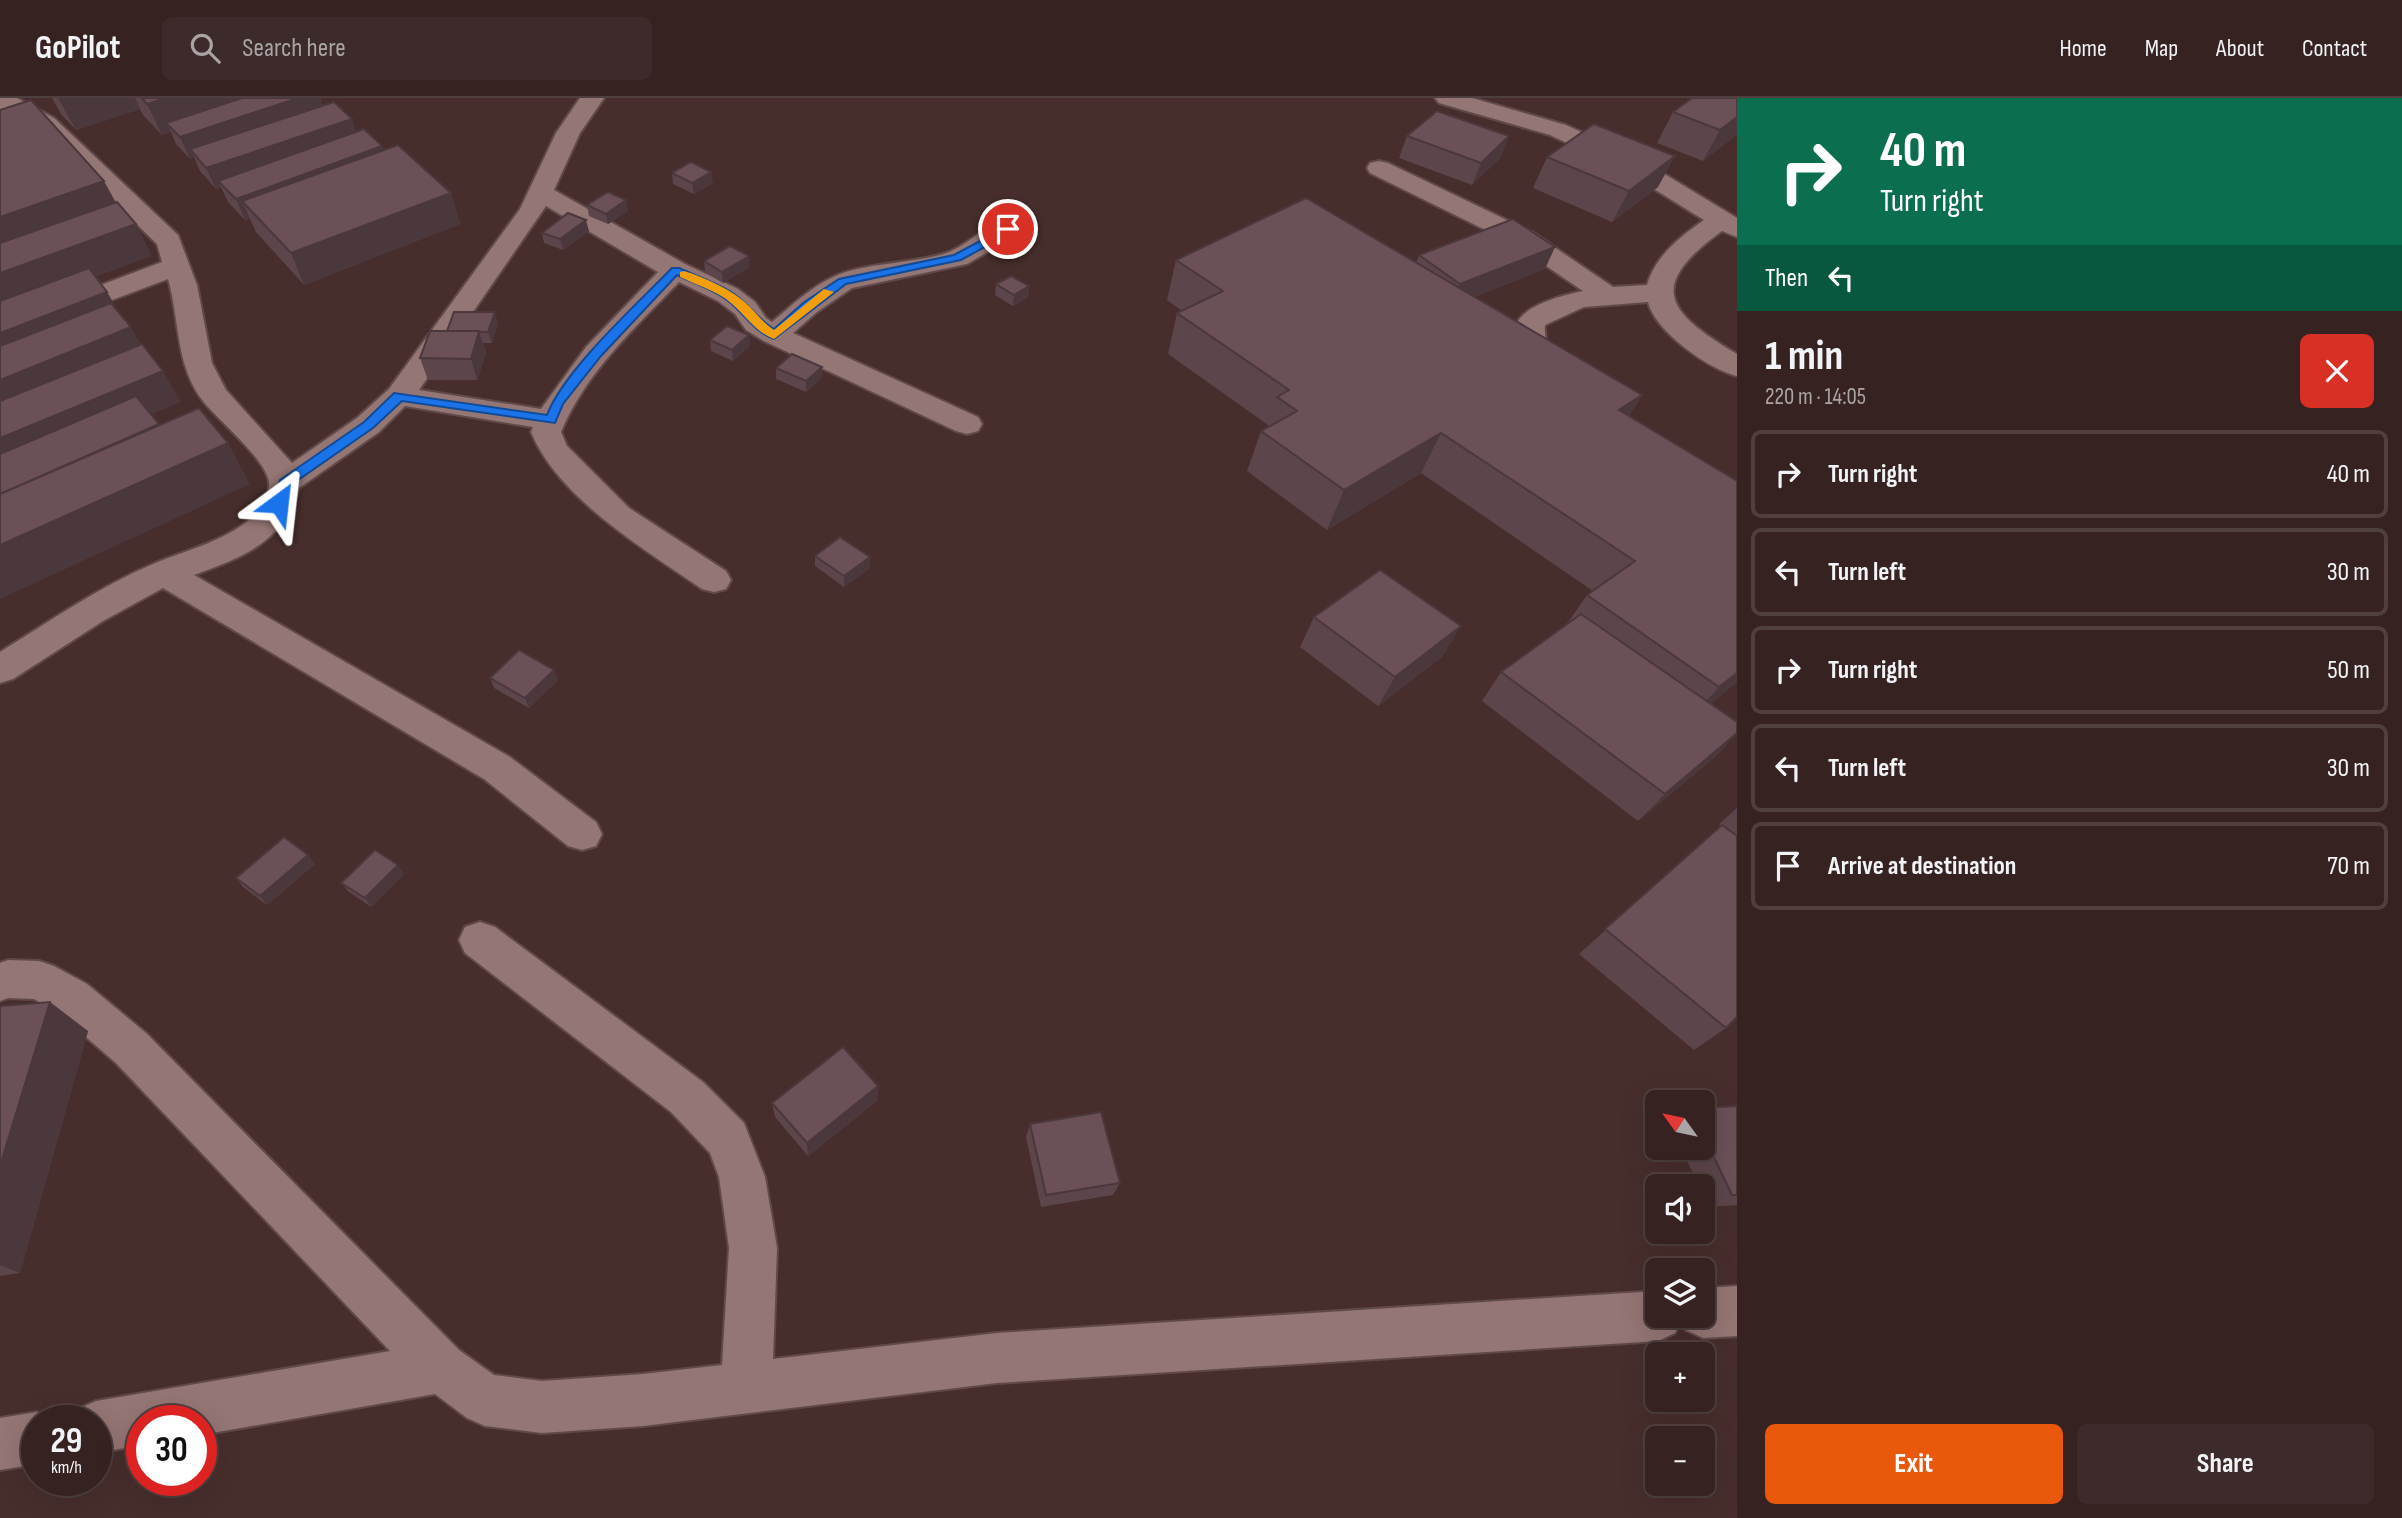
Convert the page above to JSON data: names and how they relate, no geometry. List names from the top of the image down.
{
  "north": "top left",
  "page": {
    "header": "GoPilot",
    "search": "Search here",
    "nav": [
      "Home",
      "Map",
      "About",
      "Contact"
    ],
    "turn": ["40 m", "Turn right"],
    "then": "Then",
    "heading": ["1 min", "220 m · 14:05"],
    "list": [
      {
        "name": "Turn right",
        "value": "40 m"
      },
      {
        "name": "Turn left",
        "value": "30 m"
      },
      {
        "name": "Turn right",
        "value": "50 m"
      },
      {
        "name": "Turn left",
        "value": "30 m"
      },
      {
        "name": "Arrive at destination",
        "value": "70 m"
      }
    ],
    "map_buttons": ["+", "−"],
    "speed": "29 km/h",
    "limit": "30",
    "buttons": ["Exit", "Share"]
  }
}
